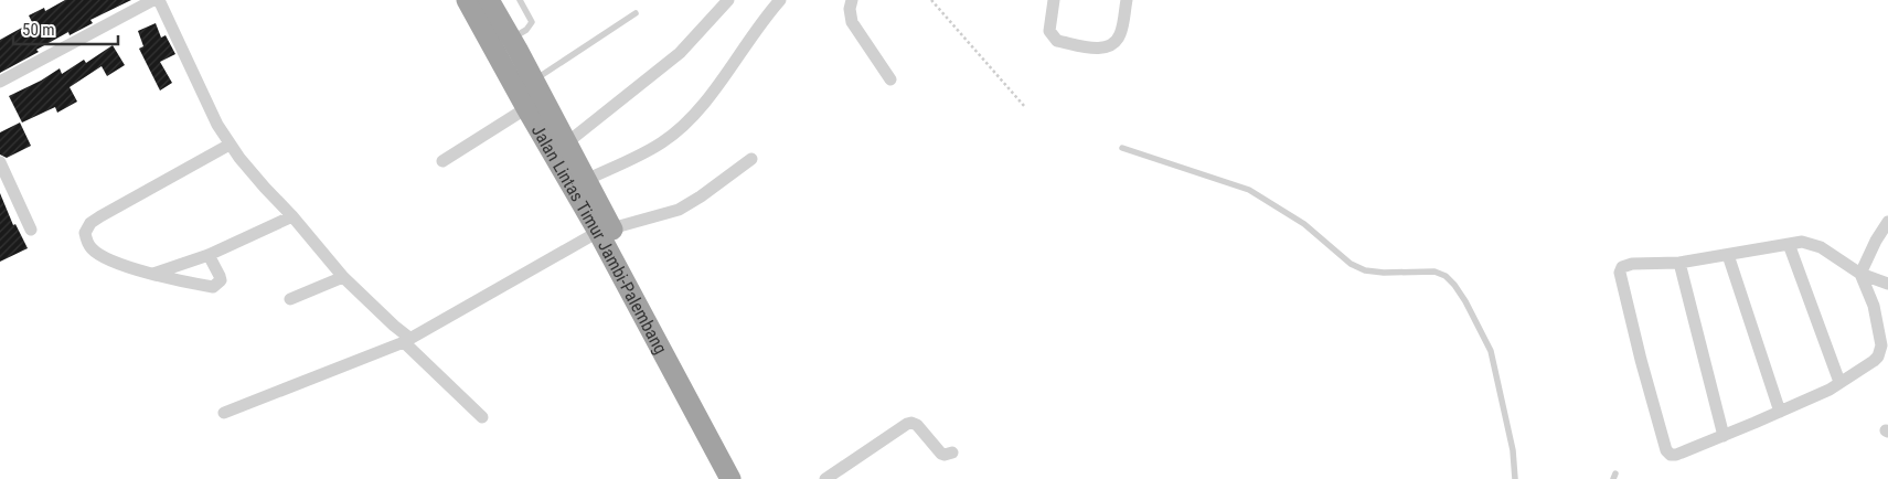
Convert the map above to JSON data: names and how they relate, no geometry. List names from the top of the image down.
{
  "streets": {
    "highway": ["Jalan Lintas Timur Jambi-Palembang"]
  },
  "scale_bar": "50 m"
}
